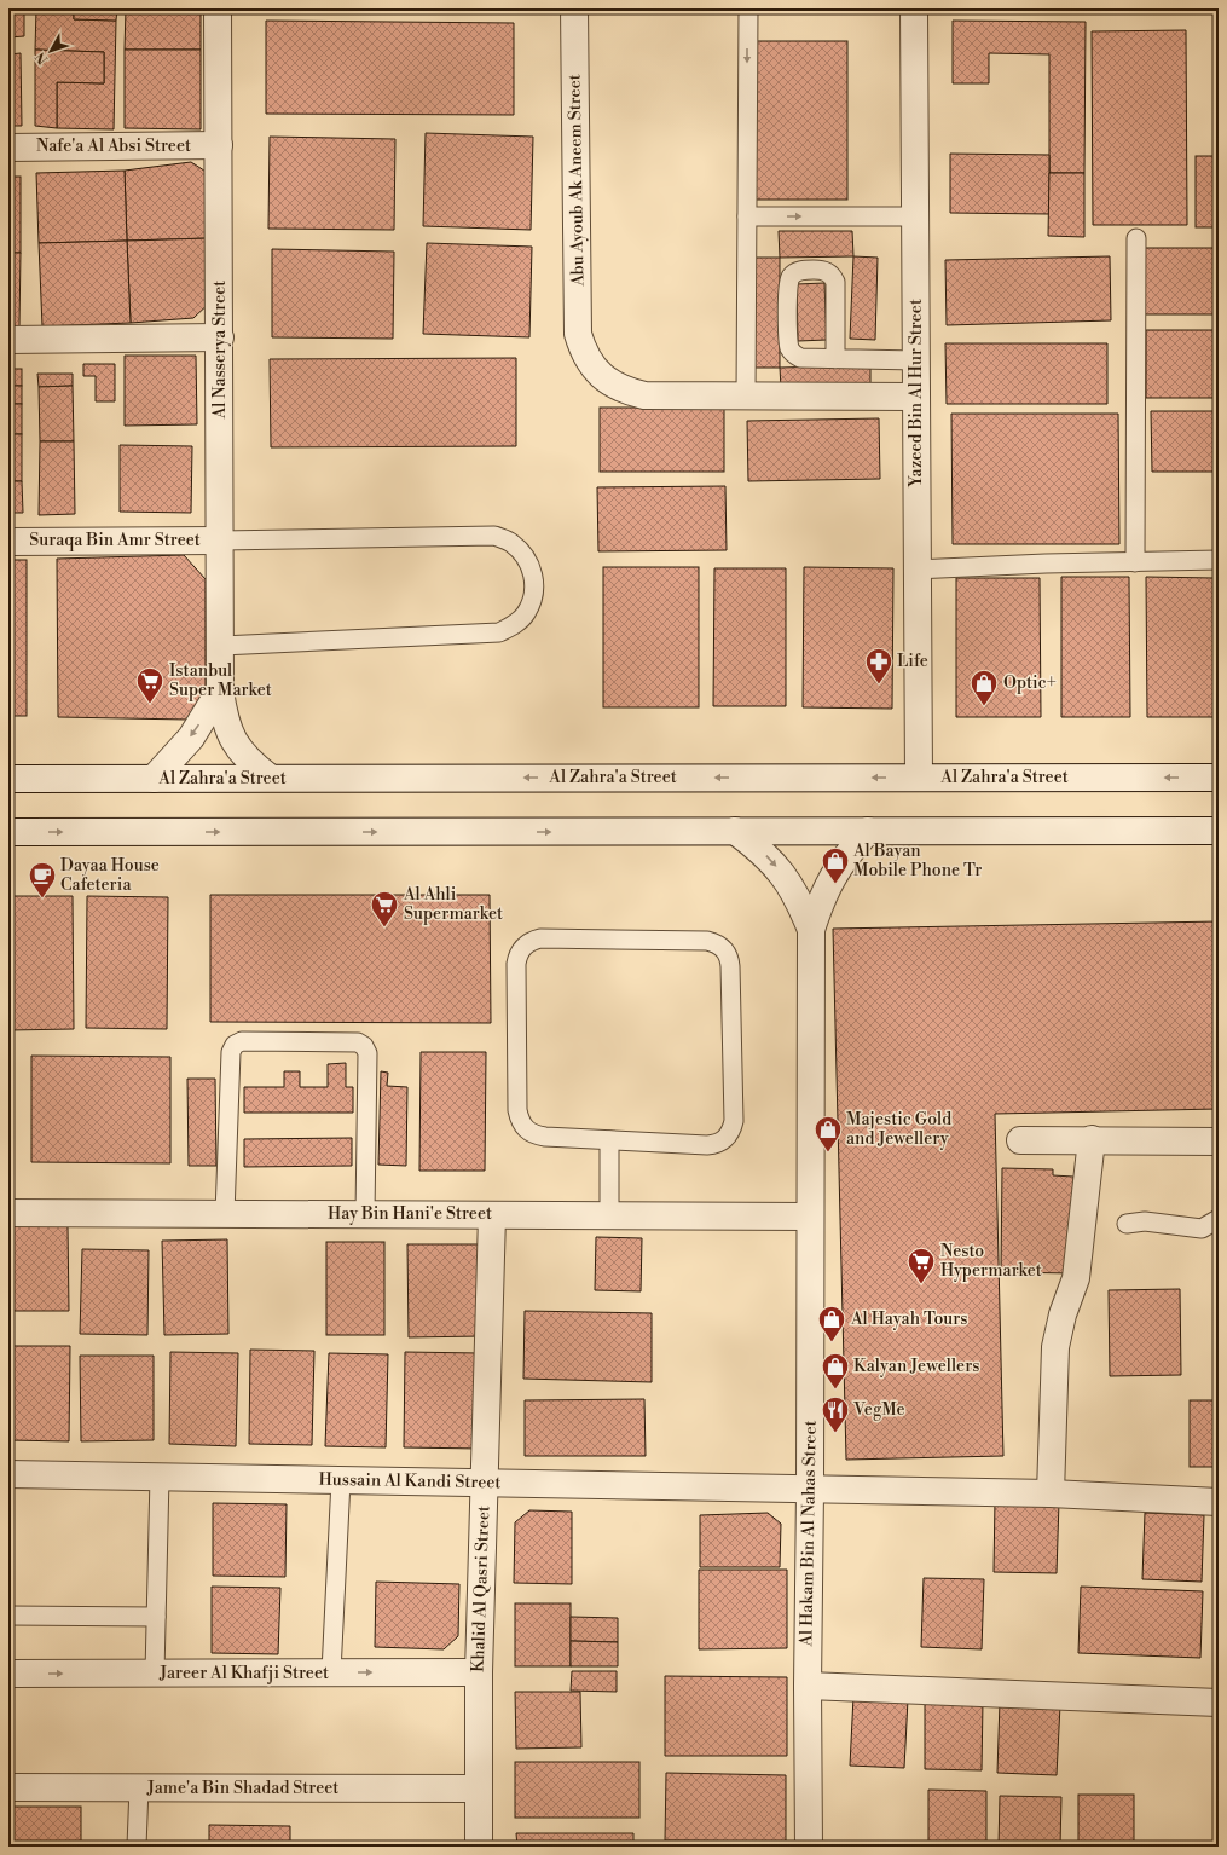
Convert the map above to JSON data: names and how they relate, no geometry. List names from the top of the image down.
{
  "streets": {
    "street": [
      "Nafe'a Al Absi Street",
      "Abu Ayoub Ak Aneem Street",
      "Al Nasserya Street",
      "Yazeed Bin Al Hur Street",
      "Suraqa Bin Amr Street",
      "Al Zahra'a Street",
      "Hay Bin Hani'e Street",
      "Hussain Al Kandi Street",
      "Al Hakam Bin Al Nahas Street",
      "Khalid Al Qasri Street",
      "Jareer Al Khafji Street",
      "Jame'a Bin Shadad Street"
    ]
  },
  "crossings": [
    ["Nafe'a Al Absi Street", "Al Nasserya Street"],
    ["Al Nasserya Street", "Suraqa Bin Amr Street"],
    ["Al Nasserya Street", "Al Zahra'a Street"],
    ["Yazeed Bin Al Hur Street", "Al Zahra'a Street"],
    ["Hay Bin Hani'e Street", "Al Hakam Bin Al Nahas Street"],
    ["Hay Bin Hani'e Street", "Khalid Al Qasri Street"],
    ["Hussain Al Kandi Street", "Al Hakam Bin Al Nahas Street"],
    ["Hussain Al Kandi Street", "Khalid Al Qasri Street"],
    ["Khalid Al Qasri Street", "Jareer Al Khafji Street"],
    ["Khalid Al Qasri Street", "Jame'a Bin Shadad Street"]
  ],
  "one_way": ["Jareer Al Khafji Street"],
  "places": {
    "pharmacy": ["Life"],
    "supermarket": ["Istanbul Super Market", "Al Ahli Supermarket", "Nesto Hypermarket"],
    "shop": [
      "Optic+",
      "Al Bayan Mobile Phone Tr",
      "Majestic Gold and Jewellery",
      "Al Hayah Tours",
      "Kalyan Jewellers"
    ],
    "cafe": ["Dayaa House Cafeteria"],
    "restaurant": ["VegMe"]
  },
  "north": "bottom left"
}
